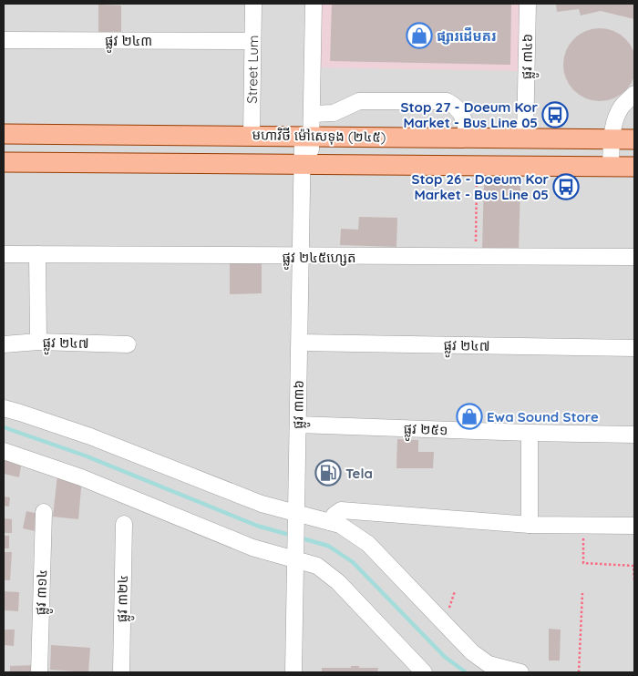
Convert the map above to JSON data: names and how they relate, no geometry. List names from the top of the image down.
{
  "streets": {
    "main road": ["មហាវិថី ម៉ៅសេទុង (២៤៥)"],
    "street": [
      "ផ្លូវ ២៤៣",
      "ផ្លូវ ៣៤៦",
      "Street Lum",
      "ផ្លូវ ២៤៥ហ្សេត",
      "ផ្លូវ ២៤៧",
      "ផ្លូវ ៣៣៦",
      "ផ្លូវ ២៥១",
      "ផ្លូវ ៣១៤",
      "ផ្លូវ ៣២៤"
    ]
  },
  "crossings": [
    ["ផ្លូវ ២៤៣", "Street Lum"],
    ["ផ្លូវ ៣៤៦", "មហាវិថី ម៉ៅសេទុង (២៤៥)"],
    ["Street Lum", "មហាវិថី ម៉ៅសេទុង (២៤៥)"],
    ["មហាវិថី ម៉ៅសេទុង (២៤៥)", "ផ្លូវ ៣៣៦"],
    ["ផ្លូវ ២៤៥ហ្សេត", "ផ្លូវ ៣៣៦"],
    ["ផ្លូវ ២៤៧", "ផ្លូវ ៣៣៦"],
    ["ផ្លូវ ៣៣៦", "ផ្លូវ ២៥១"]
  ],
  "places": {
    "shop": ["ផ្សារដើមគរ", "Ewa Sound Store"],
    "bus stop": ["Stop 27 - Doeum Kor Market - Bus Line 05", "Stop 26 - Doeum Kor Market - Bus Line 05"],
    "fuel station": ["Tela"]
  }
}
